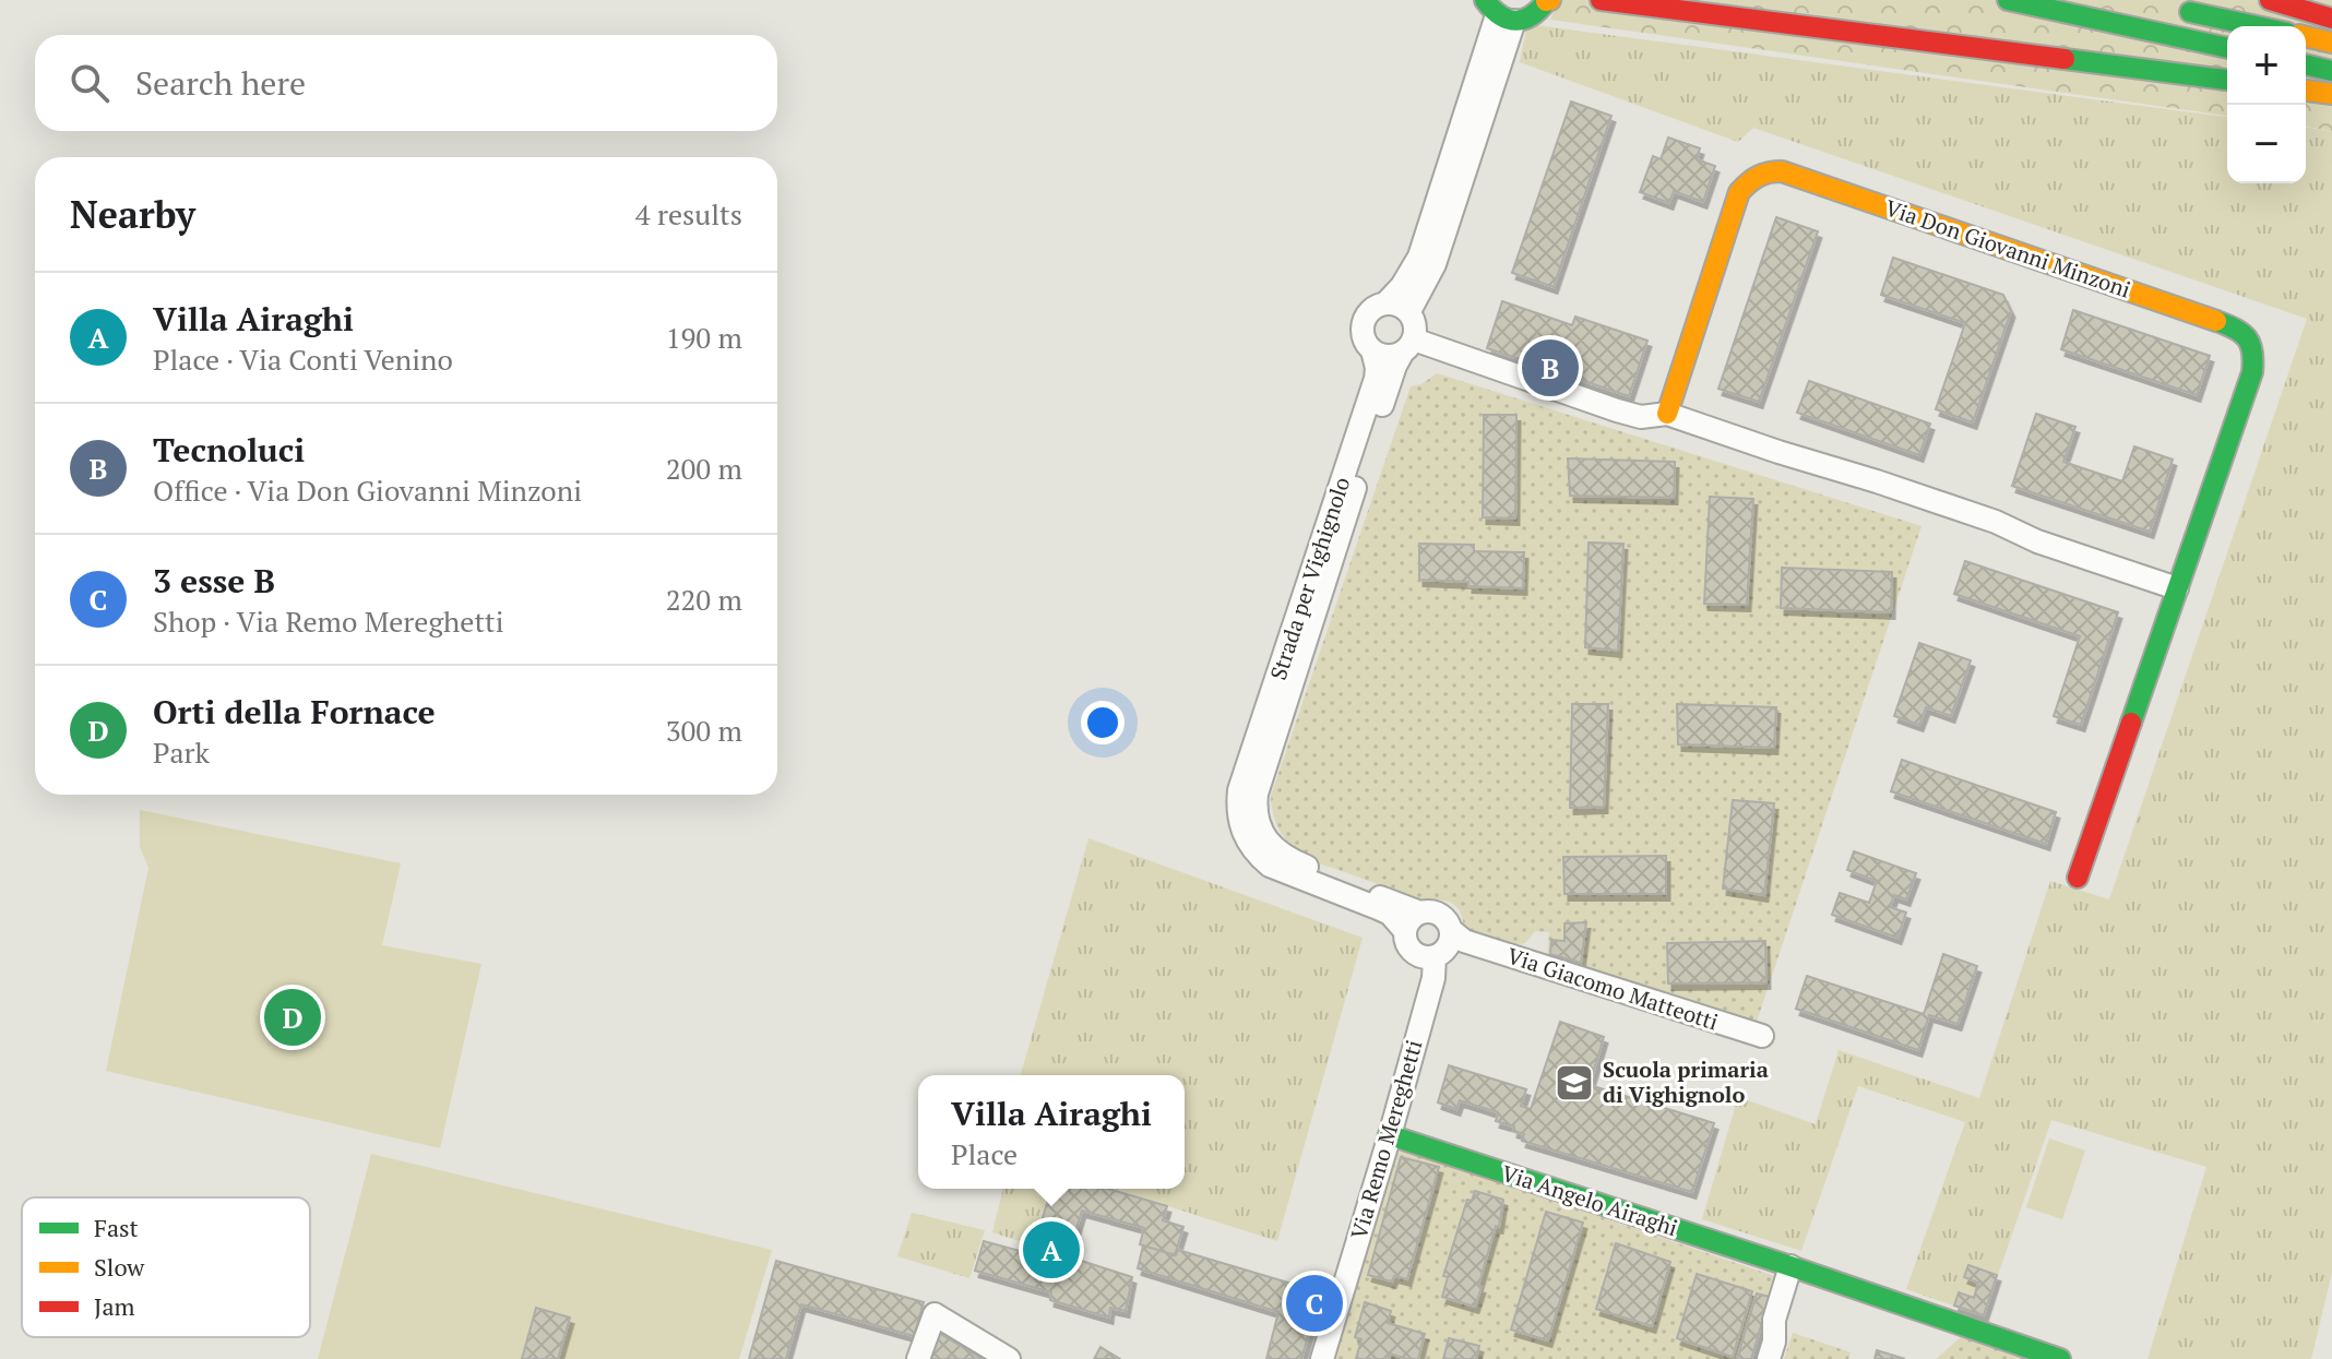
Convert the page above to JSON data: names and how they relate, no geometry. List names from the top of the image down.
{
  "streets": {
    "main road": ["Via Don Giovanni Minzoni", "Via Angelo Airaghi"],
    "street": ["Strada per Vighignolo", "Via Giacomo Matteotti", "Via Remo Mereghetti"]
  },
  "crossings": [
    ["Via Giacomo Matteotti", "Via Remo Mereghetti"],
    ["Via Remo Mereghetti", "Via Angelo Airaghi"]
  ],
  "places": {
    "school or university": ["Scuola primaria di Vighignolo"]
  },
  "legend": ["Fast", "Slow", "Jam"],
  "page": {
    "map_buttons": ["+", "−"],
    "search": "Search here",
    "heading": ["Nearby", "4 results"],
    "list": [
      {
        "mark": "A",
        "name": "Villa Airaghi",
        "note": "Place · Via Conti Venino",
        "value": "190 m"
      },
      {
        "mark": "B",
        "name": "Tecnoluci",
        "note": "Office · Via Don Giovanni Minzoni",
        "value": "200 m"
      },
      {
        "mark": "C",
        "name": "3 esse B",
        "note": "Shop · Via Remo Mereghetti",
        "value": "220 m"
      },
      {
        "mark": "D",
        "name": "Orti della Fornace",
        "note": "Park",
        "value": "300 m"
      }
    ],
    "pins": [
      "B",
      "D",
      "A",
      "C"
    ],
    "popup": ["Villa Airaghi", "Place"]
  }
}
